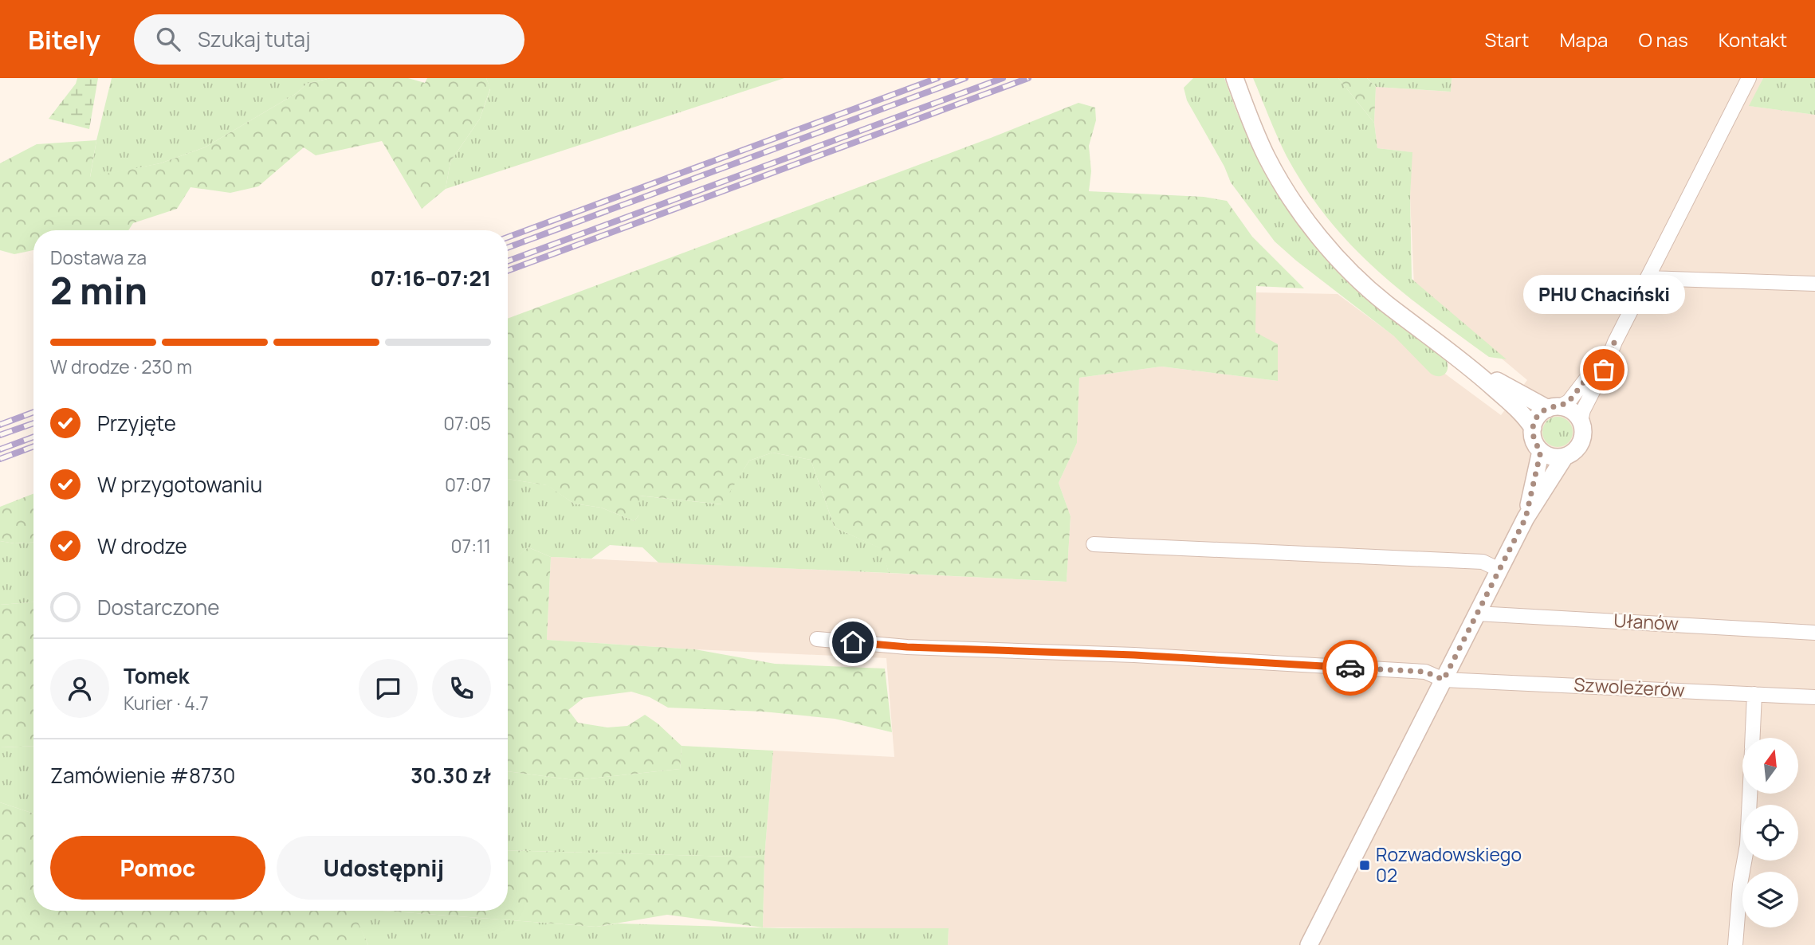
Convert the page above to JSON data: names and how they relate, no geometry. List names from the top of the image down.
{
  "streets": {
    "street": ["Ułanów", "Szwoleżerów"]
  },
  "places": {
    "other": ["PHU Chaciński"],
    "transit": ["Rozwadowskiego 02"]
  },
  "north": "top",
  "page": {
    "header": "Bitely",
    "search": "Szukaj tutaj",
    "nav": [
      "Start",
      "Mapa",
      "O nas",
      "Kontakt"
    ],
    "heading": ["2 min", "Dostawa za", "07:16–07:21"],
    "panel": [
      "Tomek",
      "Kurier · 4.7",
      "Zamówienie #8730",
      "30.30 zł"
    ],
    "bubble": "PHU Chaciński",
    "bar": "W drodze · 230 m",
    "list": [
      ["Przyjęte", "07:05"],
      ["W przygotowaniu", "07:07"],
      ["W drodze", "07:11"],
      "Dostarczone"
    ],
    "buttons": ["Pomoc", "Udostępnij"]
  }
}
